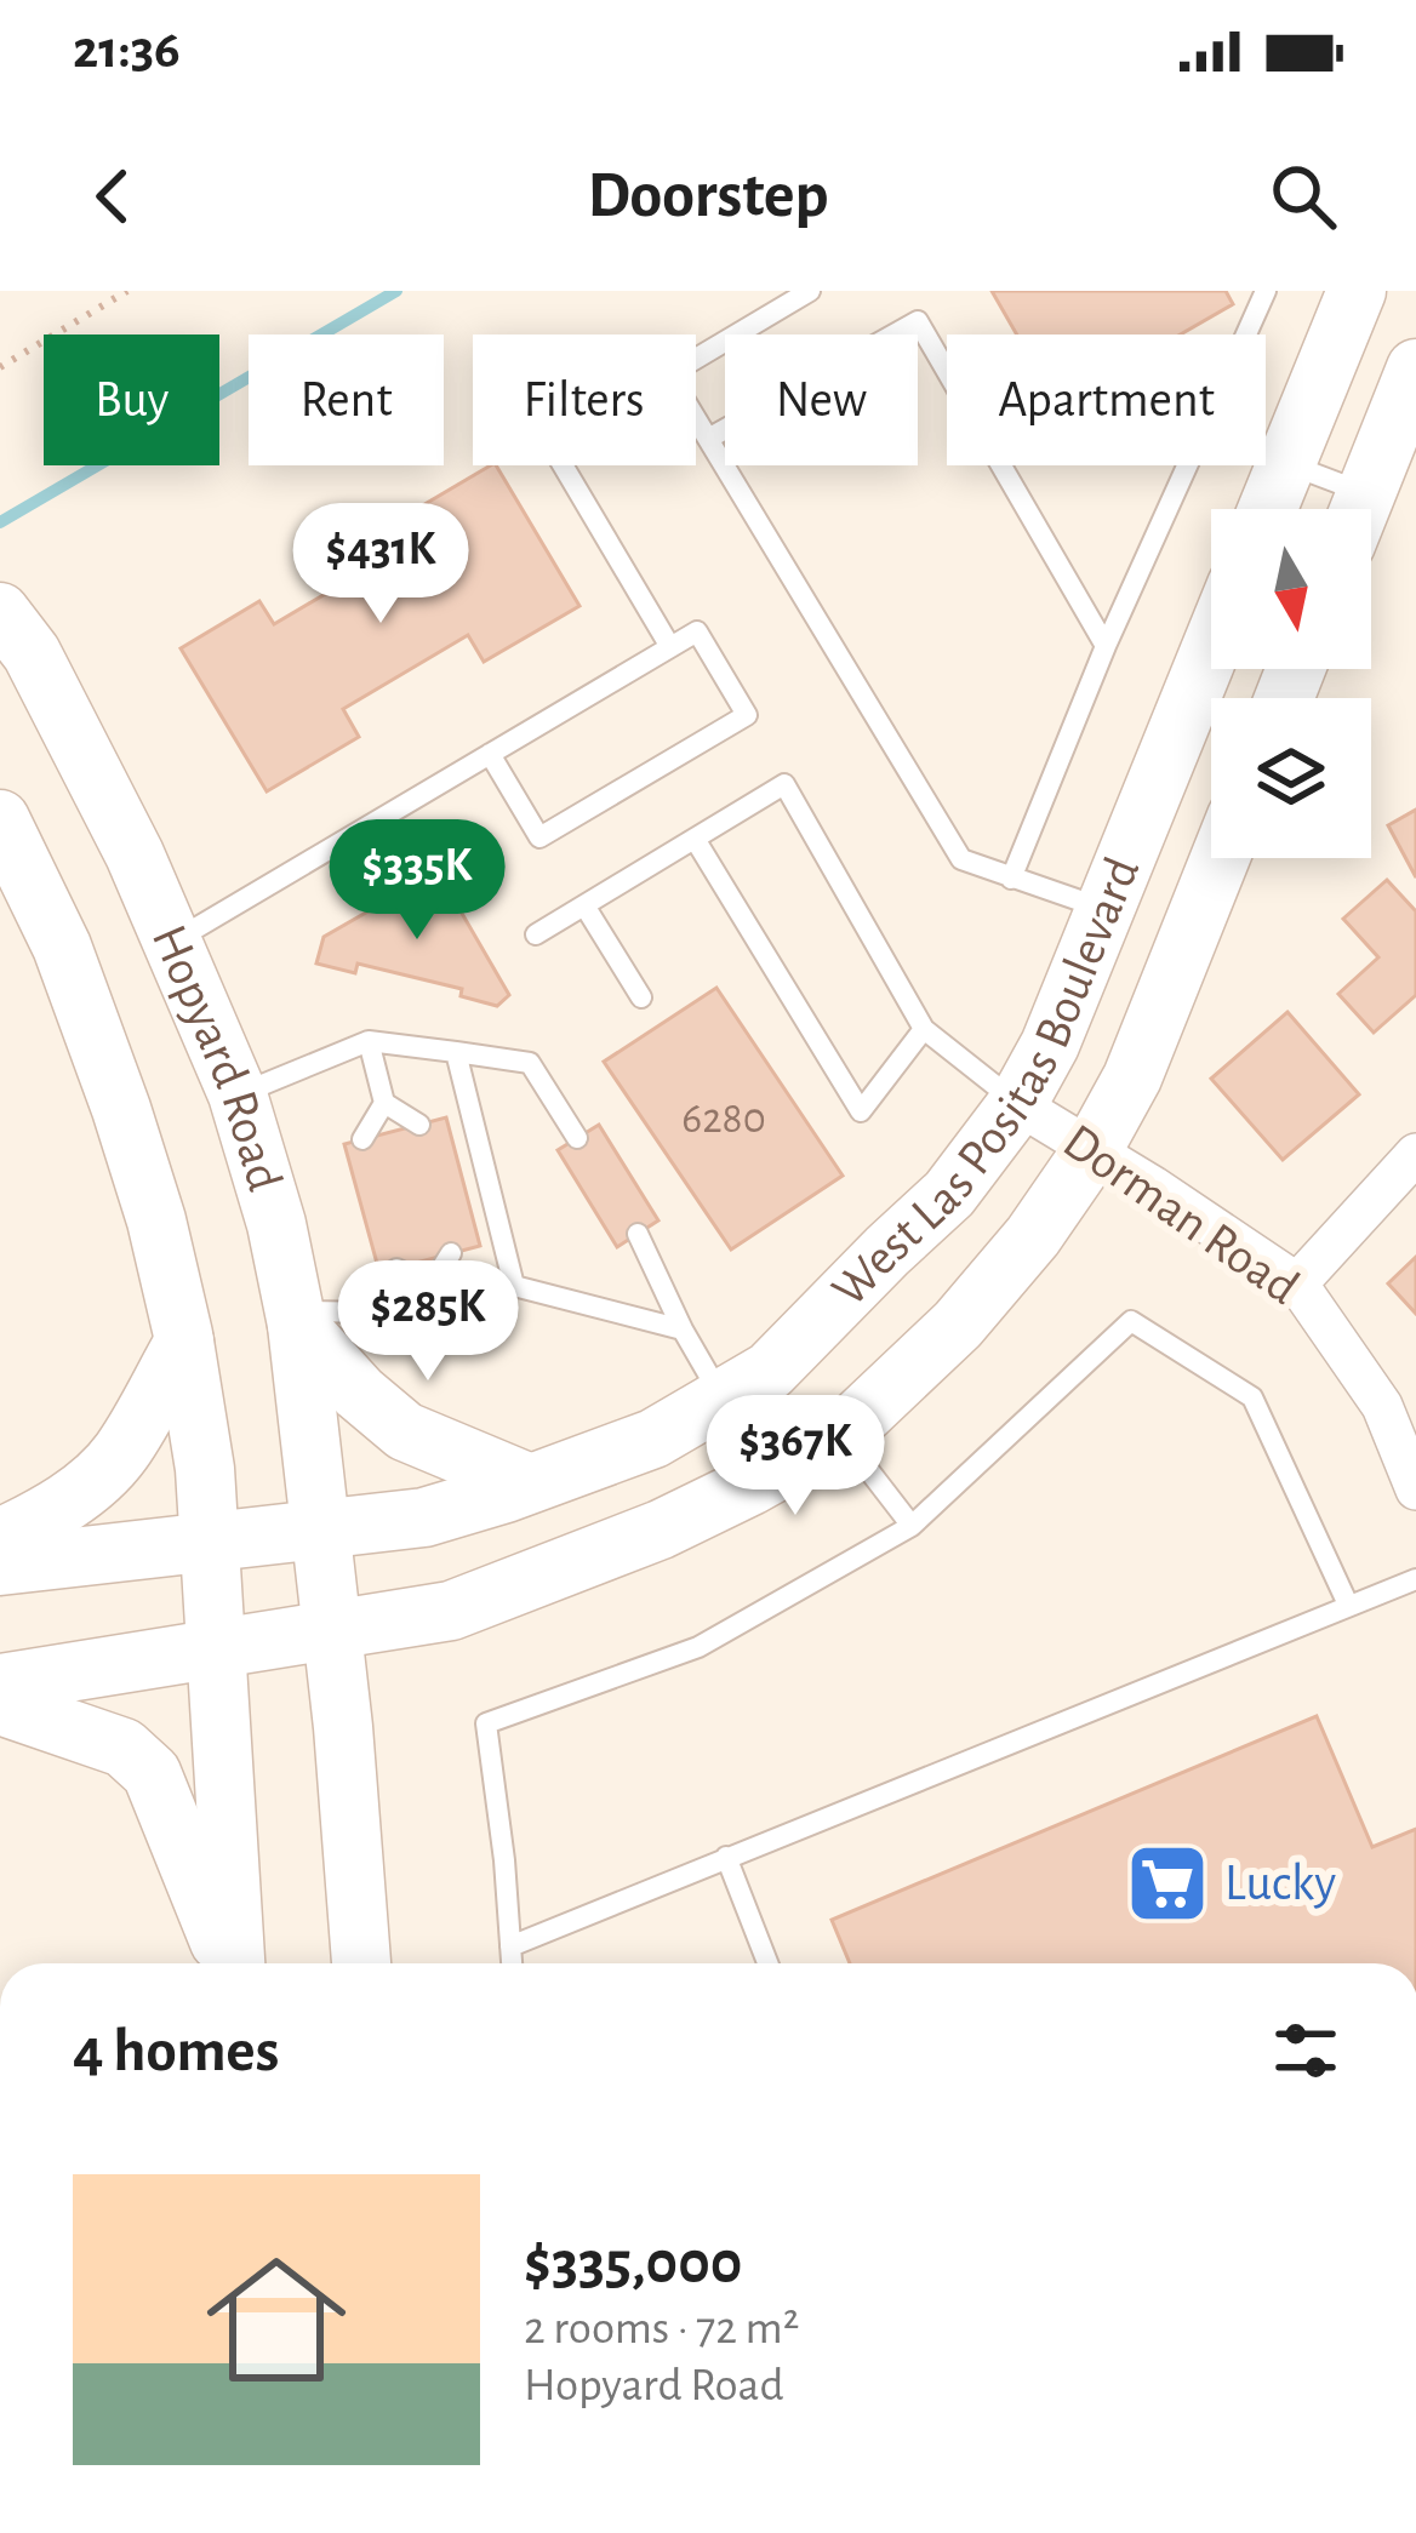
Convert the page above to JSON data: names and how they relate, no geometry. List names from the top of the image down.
{
  "streets": {
    "main road": ["Hopyard Road", "West Las Positas Boulevard"],
    "street": ["Dorman Road"]
  },
  "crossings": [
    ["Hopyard Road", "West Las Positas Boulevard"],
    ["West Las Positas Boulevard", "Dorman Road"]
  ],
  "places": {
    "supermarket": ["Lucky"]
  },
  "house_numbers": ["6280"],
  "north": "bottom",
  "page": {
    "status": "21:36",
    "header": "Doorstep",
    "chip": [
      "Buy",
      "Rent",
      "Filters",
      "New",
      "Apartment"
    ],
    "price": [
      "$431K",
      "$335K",
      "$285K",
      "$367K"
    ],
    "heading": "4 homes",
    "list": [
      {
        "name": "$335,000",
        "note": "2 rooms · 72 m² · Hopyard Road"
      }
    ]
  }
}
